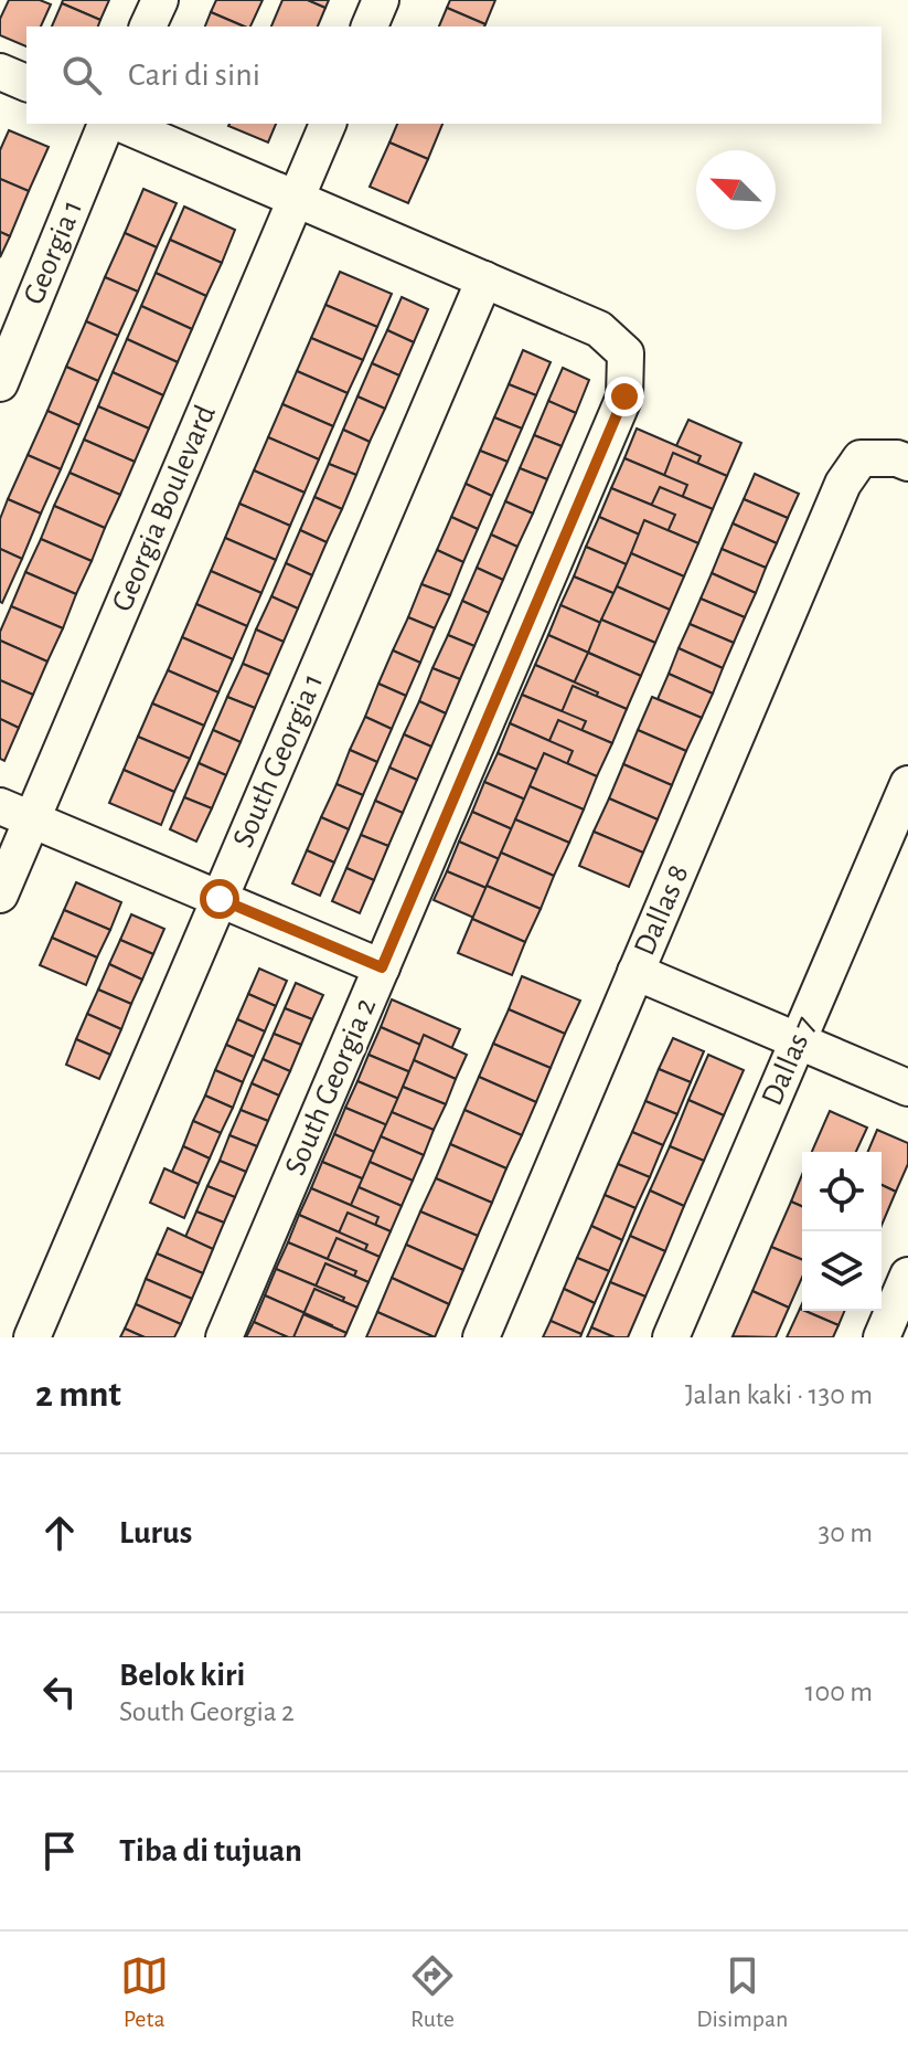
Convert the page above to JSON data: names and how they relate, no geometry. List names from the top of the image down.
{
  "streets": {
    "street": [
      "Georgia 1",
      "Georgia Boulevard",
      "South Georgia 1",
      "Dallas 8",
      "Dallas 7",
      "South Georgia 2"
    ]
  },
  "crossings": [
    ["South Georgia 1", "South Georgia 2"]
  ],
  "north": "top left",
  "page": {
    "search": "Cari di sini",
    "heading": ["2 mnt", "Jalan kaki · 130 m"],
    "list": [
      ["Lurus", "30 m"],
      ["Belok kiri", "South Georgia 2", "100 m"],
      "Tiba di tujuan"
    ],
    "nav": ["Peta", "Rute", "Disimpan"]
  }
}
